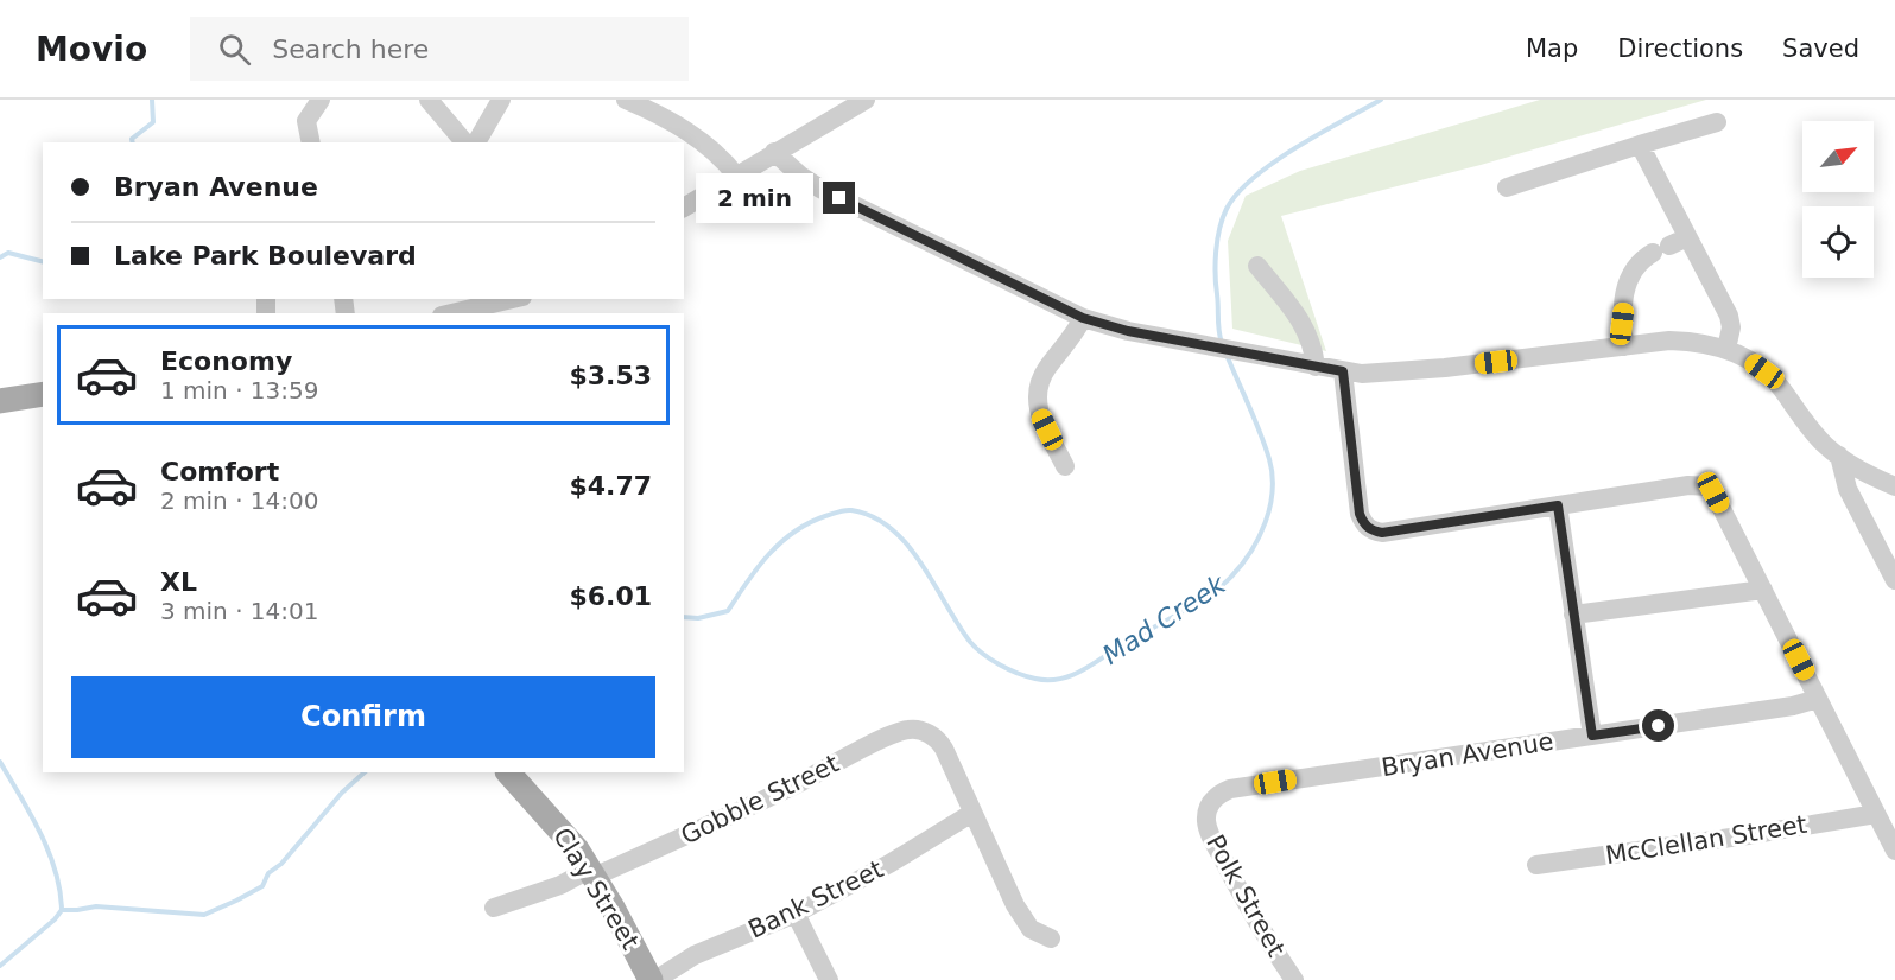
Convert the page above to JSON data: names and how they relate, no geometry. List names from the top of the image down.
{
  "streets": {
    "main road": ["Clay Street"],
    "street": [
      "Bryan Avenue",
      "Gobble Street",
      "McClellan Street",
      "Polk Street",
      "Bank Street"
    ]
  },
  "crossings": [
    ["Bryan Avenue", "Polk Street"],
    ["Gobble Street", "Clay Street"],
    ["Gobble Street", "Bank Street"],
    ["Clay Street", "Bank Street"]
  ],
  "water": ["Mad Creek"],
  "north": "top right",
  "page": {
    "header": "Movio",
    "search": "Search here",
    "nav": ["Map", "Directions", "Saved"],
    "banner": ["Bryan Avenue", "Lake Park Boulevard"],
    "bubble": "2 min",
    "list": [
      {
        "name": "Economy",
        "note": "1 min · 13:59",
        "value": "$3.53"
      },
      {
        "name": "Comfort",
        "note": "2 min · 14:00",
        "value": "$4.77"
      },
      {
        "name": "XL",
        "note": "3 min · 14:01",
        "value": "$6.01"
      }
    ],
    "buttons": "Confirm"
  }
}
